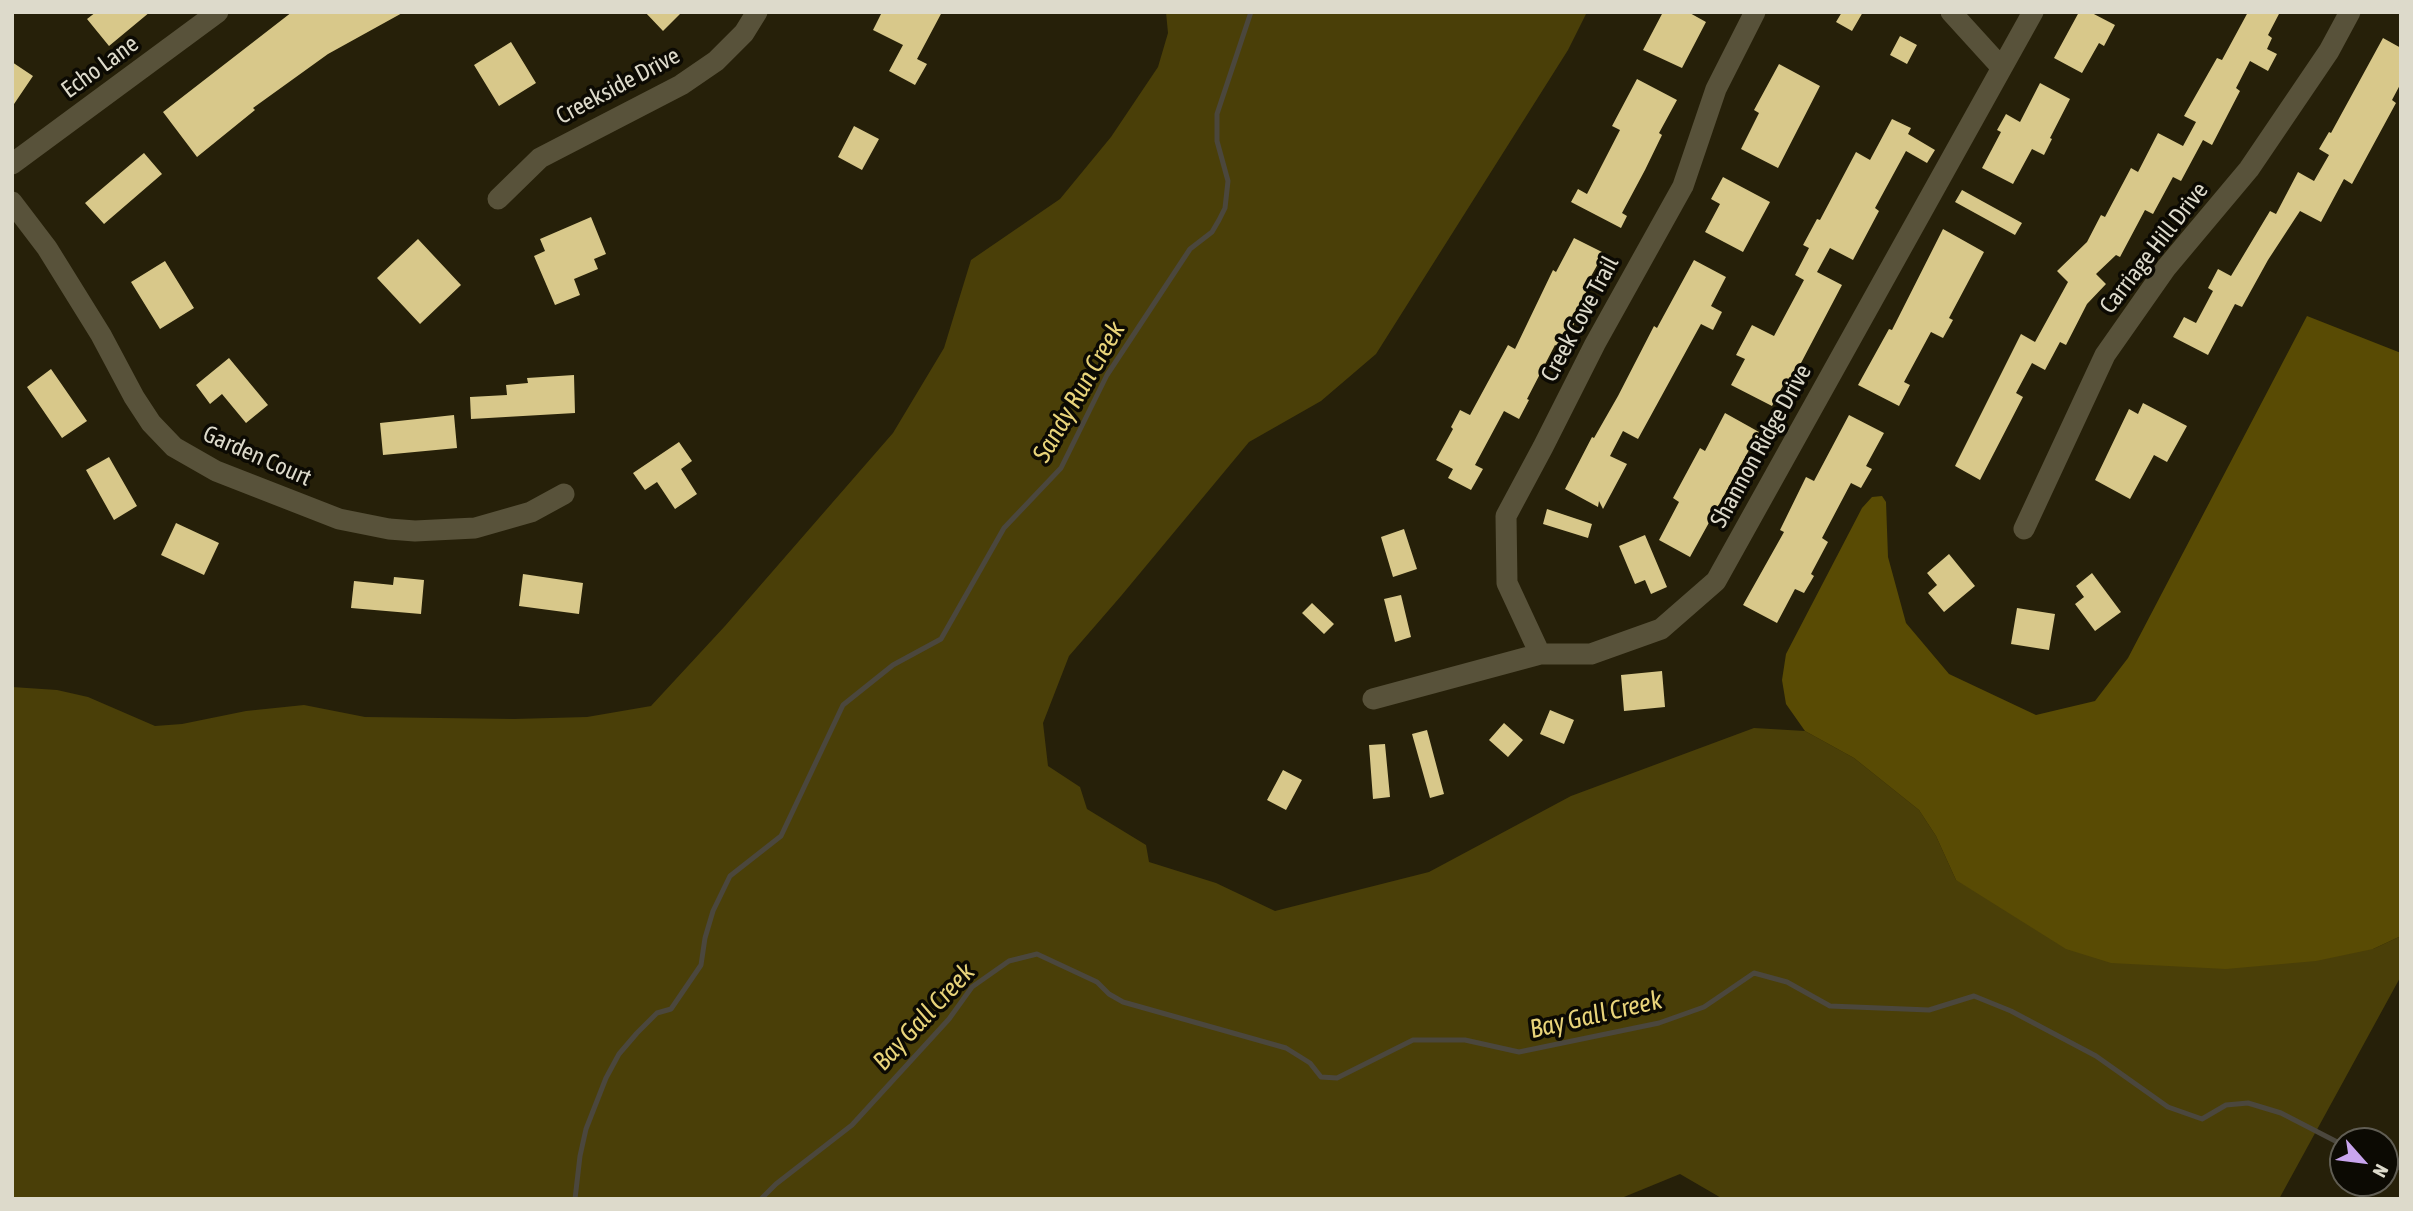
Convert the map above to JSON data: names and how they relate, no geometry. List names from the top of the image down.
{
  "streets": {
    "street": [
      "Echo Lane",
      "Creekside Drive",
      "Carriage Hill Drive",
      "Creek Cove Trail",
      "Shannon Ridge Drive",
      "Garden Court"
    ]
  },
  "crossings": [
    ["Creek Cove Trail", "Shannon Ridge Drive"]
  ],
  "water": ["Sandy Run Creek", "Bay Gall Creek"],
  "north": "bottom right"
}
